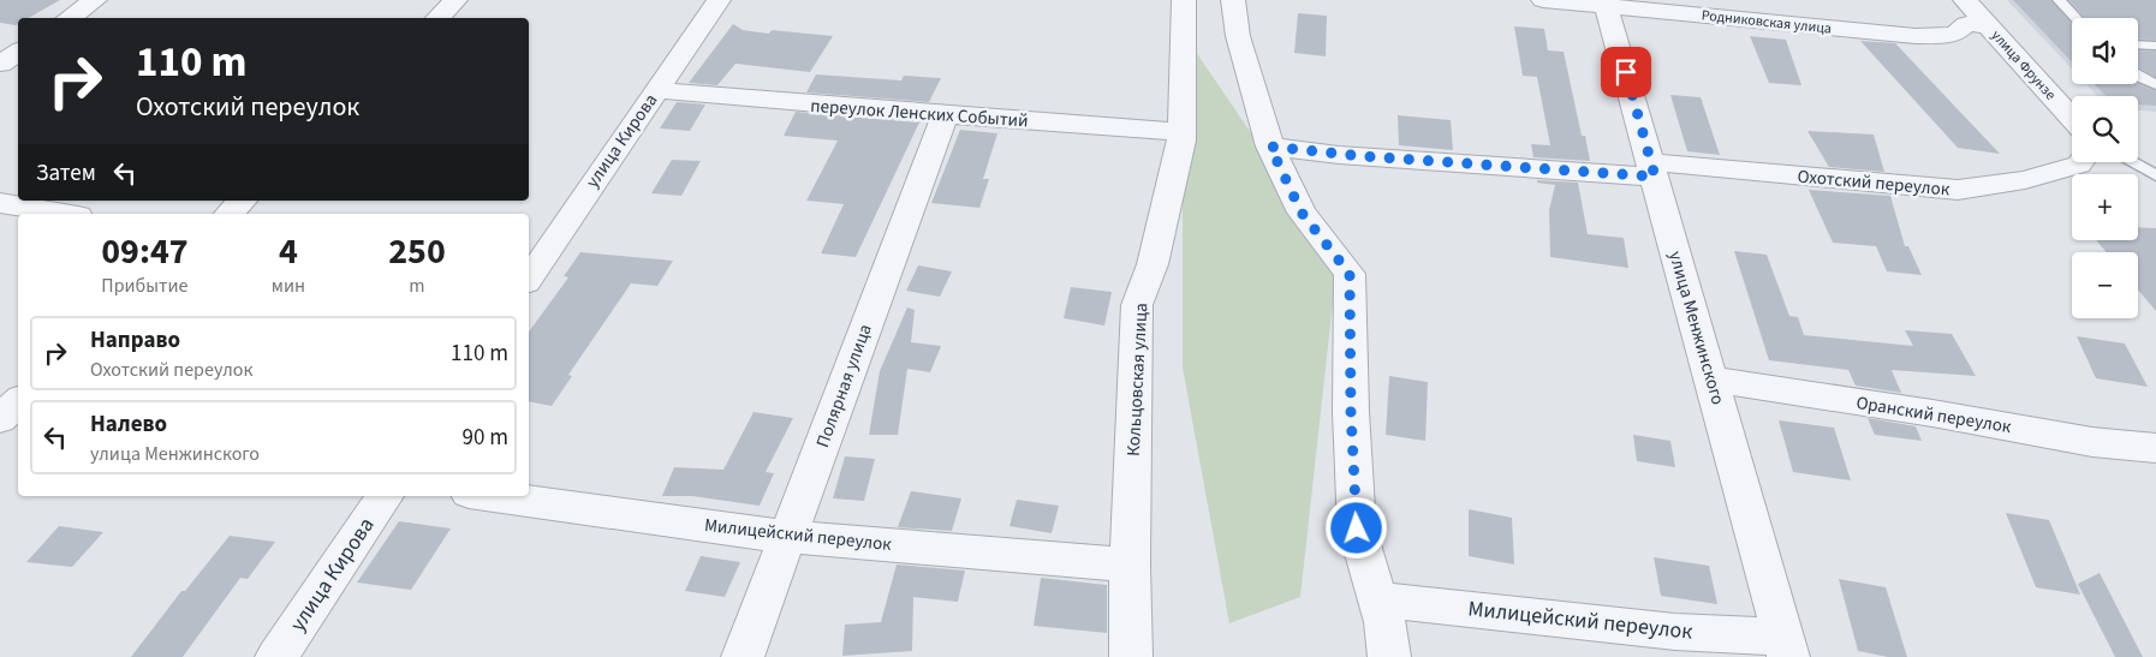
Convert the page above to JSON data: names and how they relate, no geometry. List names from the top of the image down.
{
  "streets": {
    "street": [
      "Родниковская улица",
      "улица Фрунзе",
      "переулок Ленских Событий",
      "улица Кирова",
      "Охотский переулок",
      "улица Менжинского",
      "Кольцовская улица",
      "Полярная улица",
      "Оранский переулок",
      "Милицейский переулок"
    ]
  },
  "crossings": [
    ["Родниковская улица", "улица Фрунзе"],
    ["Родниковская улица", "улица Менжинского"],
    ["переулок Ленских Событий", "улица Кирова"],
    ["переулок Ленских Событий", "Кольцовская улица"],
    ["переулок Ленских Событий", "Полярная улица"],
    ["Охотский переулок", "улица Менжинского"],
    ["улица Менжинского", "Оранский переулок"],
    ["улица Менжинского", "Милицейский переулок"],
    ["Кольцовская улица", "Милицейский переулок"],
    ["Полярная улица", "Милицейский переулок"]
  ],
  "page": {
    "map_buttons": ["+", "−"],
    "turn": ["110 m", "Охотский переулок"],
    "then": "Затем",
    "eta": [
      "09:47",
      "Прибытие",
      "4",
      "мин",
      "250",
      "m"
    ],
    "list": [
      {
        "name": "Направо",
        "note": "Охотский переулок",
        "value": "110 m"
      },
      {
        "name": "Налево",
        "note": "улица Менжинского",
        "value": "90 m"
      }
    ]
  }
}
